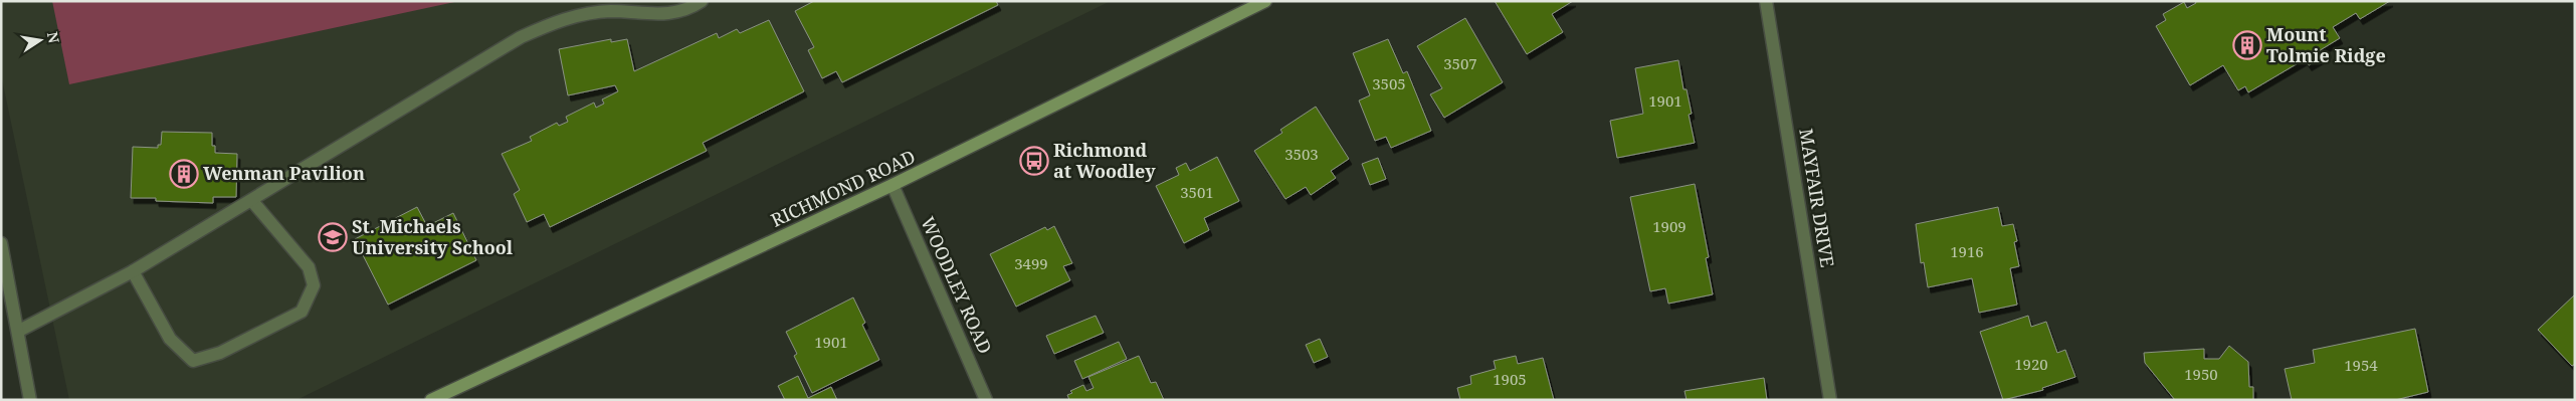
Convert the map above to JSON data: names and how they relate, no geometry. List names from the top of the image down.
{
  "streets": {
    "main road": ["RICHMOND ROAD"],
    "street": ["MAYFAIR DRIVE", "WOODLEY ROAD"]
  },
  "crossings": [
    ["RICHMOND ROAD", "WOODLEY ROAD"]
  ],
  "places": {
    "building": ["Mount Tolmie Ridge", "Wenman Pavilion"],
    "bus stop": ["Richmond at Woodley"],
    "school or university": ["St. Michaels University School"]
  },
  "house_numbers": [
    "3507",
    "3505",
    "1901",
    "3503",
    "3501",
    "1909",
    "1916",
    "3499",
    "1901",
    "1920",
    "1954",
    "1950",
    "1905"
  ],
  "north": "right"
}
